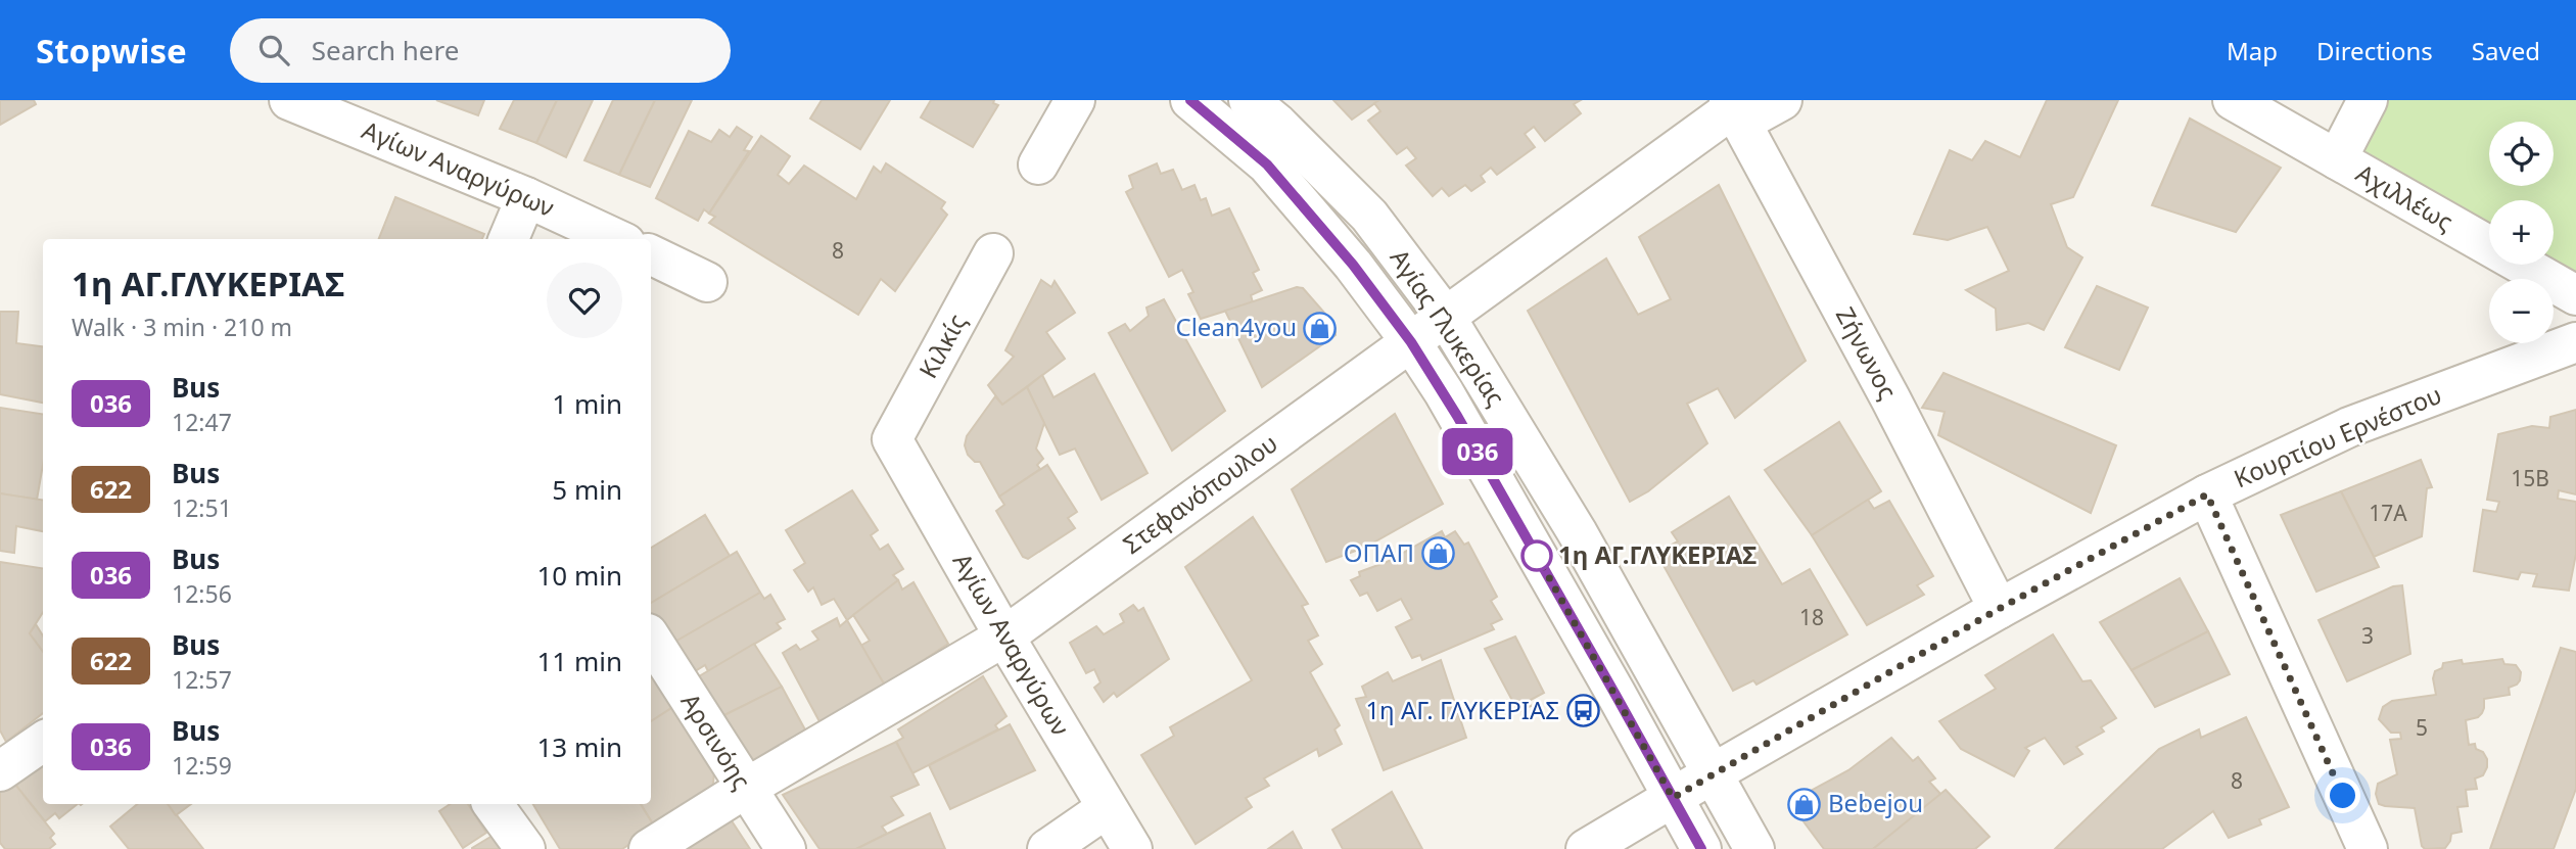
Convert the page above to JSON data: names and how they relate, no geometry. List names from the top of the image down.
{
  "streets": {
    "street": [
      "Αγίων Αναργύρων",
      "Αχιλλέως",
      "Αγίας Γλυκερίας",
      "Κιλκίς",
      "Ζήνωνος",
      "Κουρτίου Ερνέστου",
      "Στεφανόπουλου",
      "Αρσινόης"
    ]
  },
  "crossings": [
    ["Αγίων Αναργύρων", "Κιλκίς"],
    ["Αγίων Αναργύρων", "Στεφανόπουλου"],
    ["Αγίας Γλυκερίας", "Κουρτίου Ερνέστου"],
    ["Αγίας Γλυκερίας", "Στεφανόπουλου"],
    ["Ζήνωνος", "Κουρτίου Ερνέστου"],
    ["Ζήνωνος", "Στεφανόπουλου"],
    ["Στεφανόπουλου", "Αρσινόης"]
  ],
  "places": {
    "shop": ["Clean4you", "ΟΠΑΠ", "Bebejou"],
    "other": ["1η ΑΓ.ΓΛΥΚΕΡΙΑΣ"],
    "bus stop": ["1η ΑΓ. ΓΛΥΚΕΡΙΑΣ"]
  },
  "lines": ["bus line 036"],
  "house_numbers": [
    "8",
    "15Β",
    "17Α",
    "18",
    "3",
    "5",
    "8"
  ],
  "page": {
    "header": "Stopwise",
    "search": "Search here",
    "nav": ["Map", "Directions", "Saved"],
    "on_map": "036",
    "map_buttons": ["+", "−"],
    "heading": ["1η ΑΓ.ΓΛΥΚΕΡΙΑΣ", "Walk · 3 min · 210 m"],
    "list": [
      {
        "mark": "036",
        "name": "Bus",
        "note": "12:47",
        "value": "1 min"
      },
      {
        "mark": "622",
        "name": "Bus",
        "note": "12:51",
        "value": "5 min"
      },
      {
        "mark": "036",
        "name": "Bus",
        "note": "12:56",
        "value": "10 min"
      },
      {
        "mark": "622",
        "name": "Bus",
        "note": "12:57",
        "value": "11 min"
      },
      {
        "mark": "036",
        "name": "Bus",
        "note": "12:59",
        "value": "13 min"
      }
    ]
  }
}
